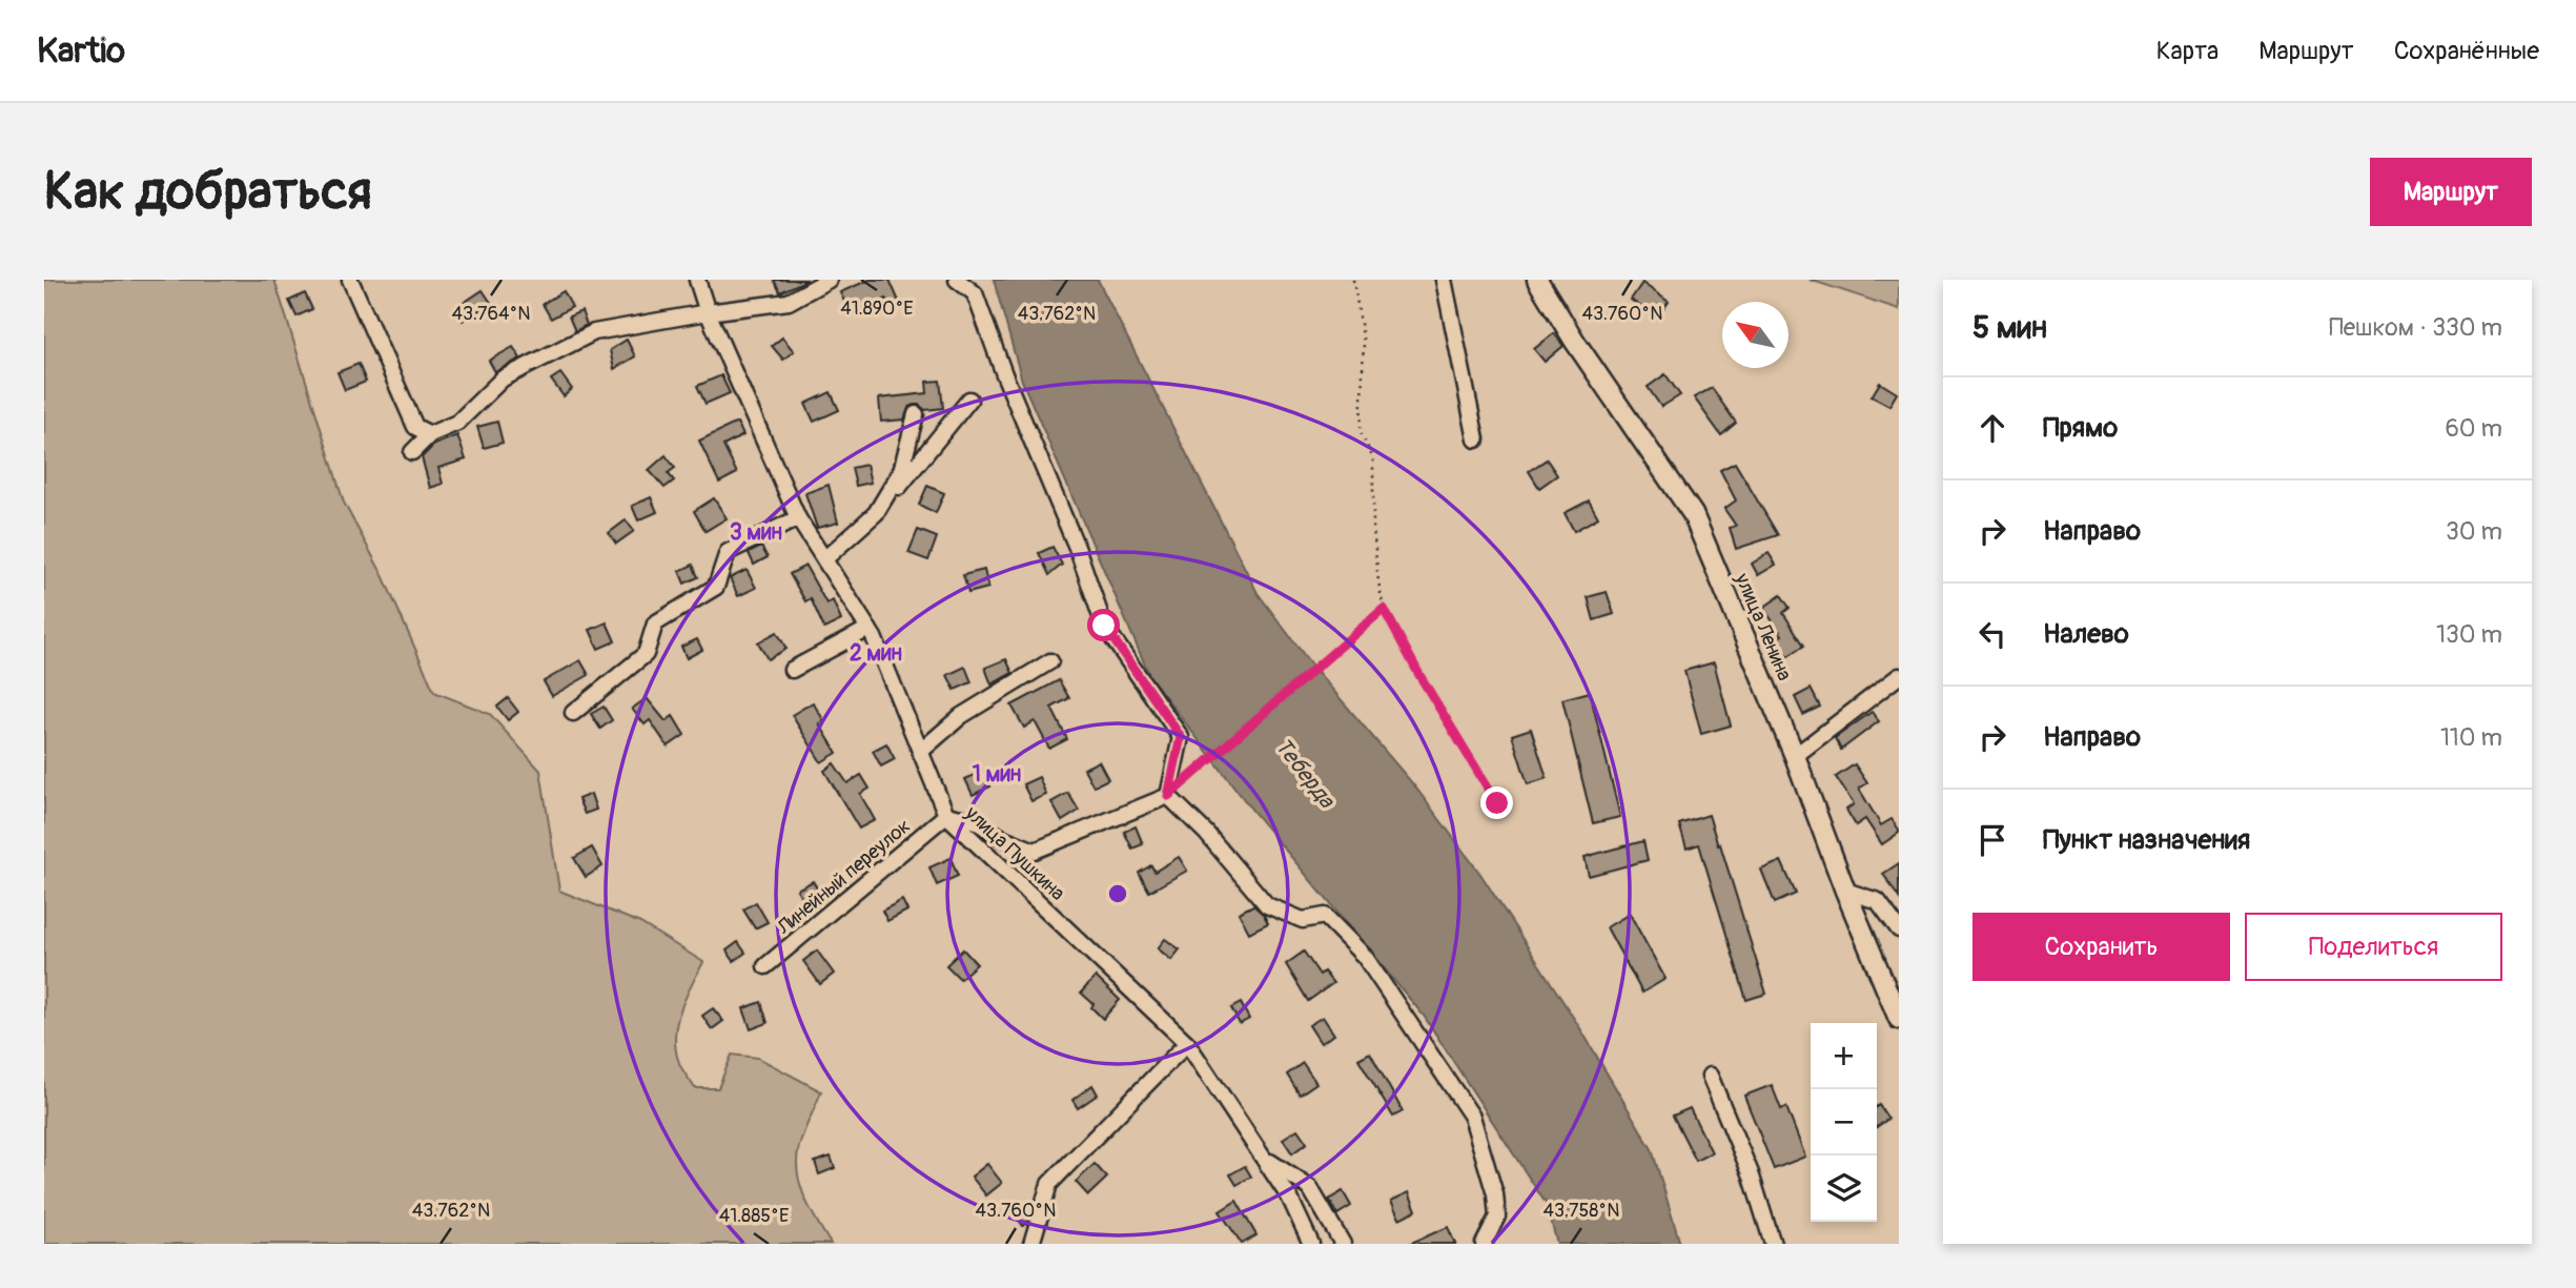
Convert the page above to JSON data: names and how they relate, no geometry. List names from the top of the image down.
{
  "streets": {
    "main road": ["улица Ленина"],
    "street": ["улица Пушкина", "Линейный переулок"]
  },
  "crossings": [
    ["улица Пушкина", "Линейный переулок"]
  ],
  "water": ["Теберда"],
  "north": "top left",
  "page": {
    "header": "Kartio",
    "nav": ["Карта", "Маршрут", "Сохранённые"],
    "buttons": [
      "Маршрут",
      ["Сохранить", "Поделиться"]
    ],
    "title": "Как добраться",
    "heading": ["5 мин", "Пешком · 330 m"],
    "list": [
      ["Прямо", "60 m"],
      ["Направо", "30 m"],
      ["Налево", "130 m"],
      ["Направо", "110 m"],
      "Пункт назначения"
    ],
    "map_buttons": ["+", "−"]
  },
  "coordinates": [
    "41.890°E",
    "43.764°N",
    "43.762°N",
    "43.760°N",
    "43.758°N",
    "41.885°E"
  ],
  "rings": ["3 мин", "2 мин", "1 мин"]
}
